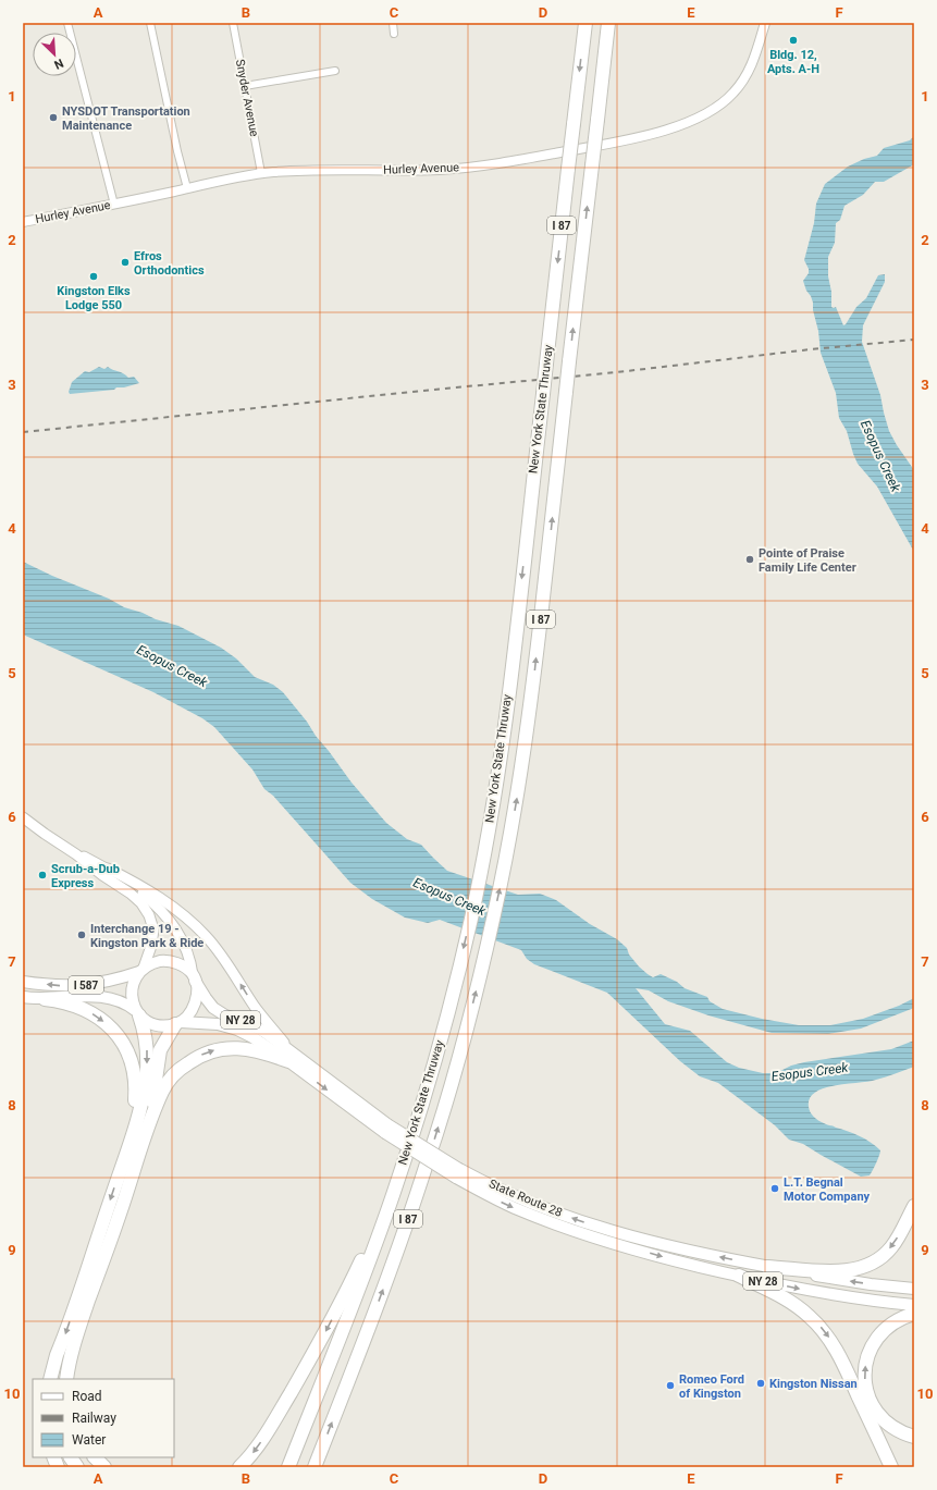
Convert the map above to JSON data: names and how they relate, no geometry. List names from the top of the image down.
{
  "streets": {
    "highway": [
      "I 87",
      "New York State Thruway",
      "I 587",
      "NY 28",
      "State Route 28"
    ],
    "street": ["Snyder Avenue", "Hurley Avenue"]
  },
  "crossings": [
    ["Snyder Avenue", "Hurley Avenue"],
    ["I 587", "State Route 28"]
  ],
  "water": ["Esopus Creek"],
  "places": [
    "Bldg. 12, Apts. A-H",
    "NYSDOT Transportation Maintenance",
    "Efros Orthodontics",
    "Kingston Elks Lodge 550",
    "Pointe of Praise Family Life Center",
    "Scrub-a-Dub Express",
    "Interchange 19 - Kingston Park & Ride",
    "L.T. Begnal Motor Company",
    "Kingston Nissan",
    "Romeo Ford of Kingston"
  ],
  "legend": ["Road", "Railway", "Water"],
  "north": "bottom right",
  "grid": {
    "columns": [
      "A",
      "B",
      "C",
      "D",
      "E",
      "F"
    ],
    "rows": [
      "1",
      "2",
      "3",
      "4",
      "5",
      "6",
      "7",
      "8",
      "9",
      "10"
    ]
  }
}
